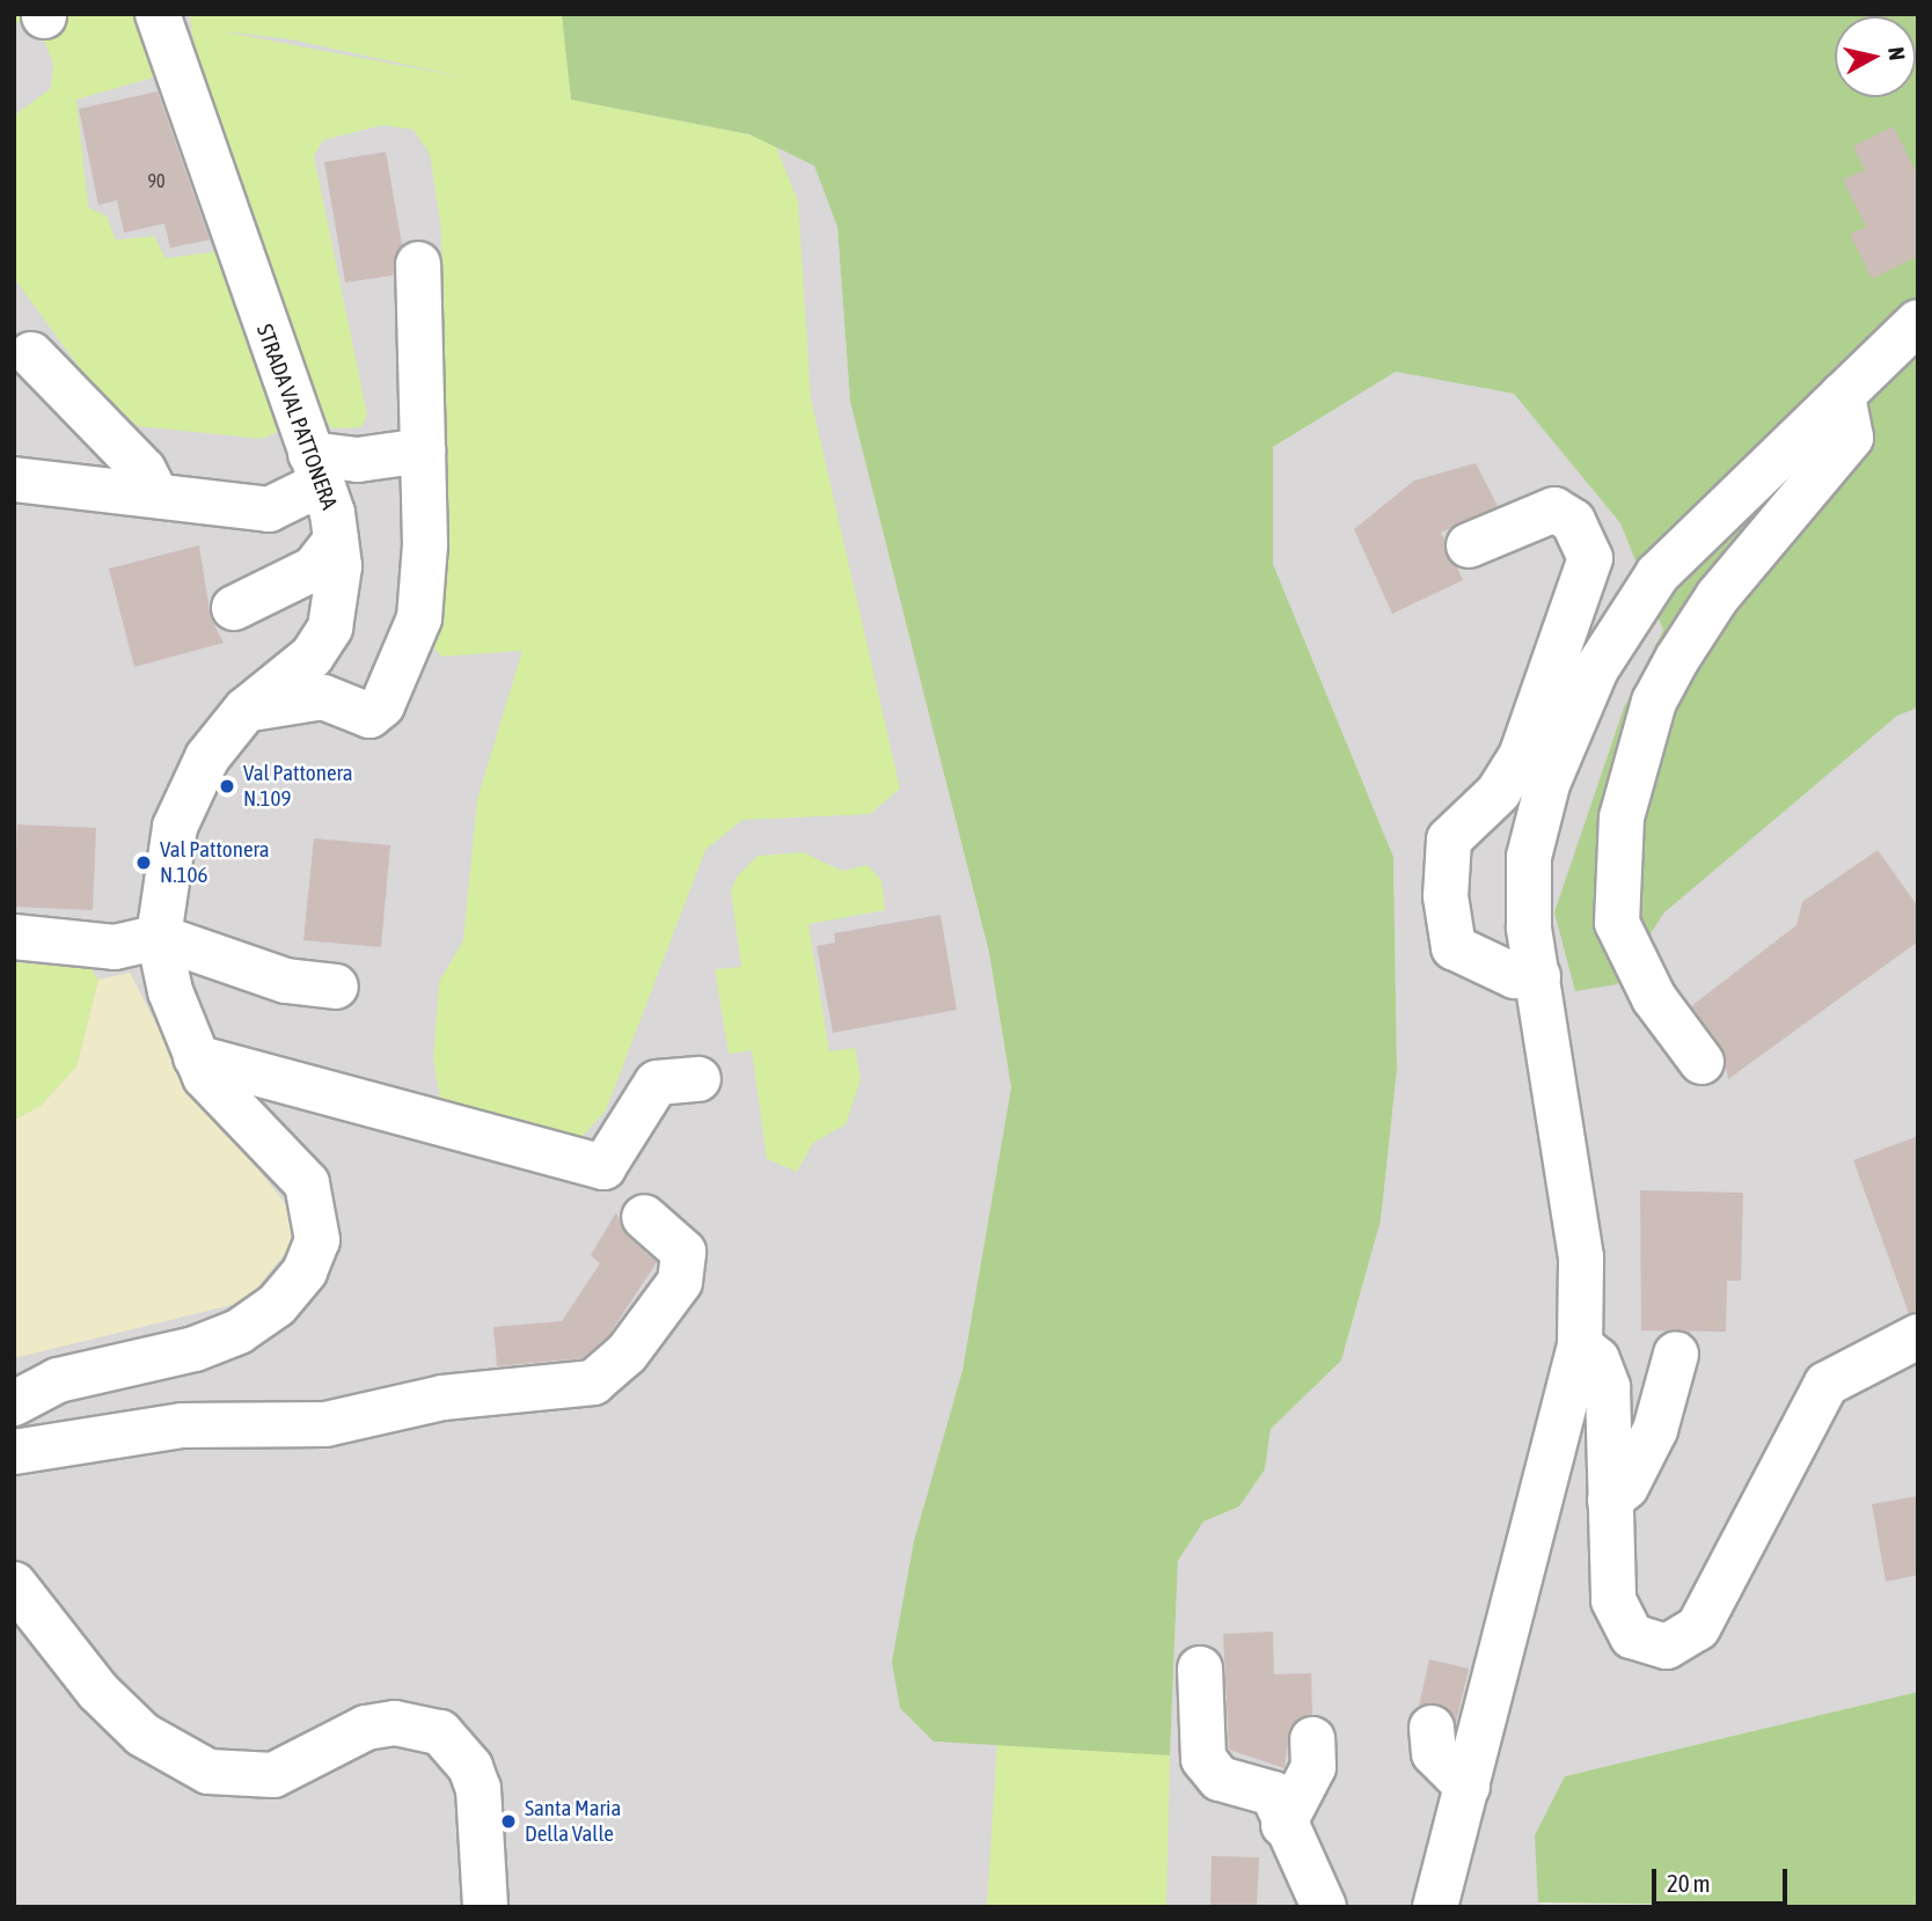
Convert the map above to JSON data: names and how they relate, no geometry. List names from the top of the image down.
{
  "streets": {
    "street": ["STRADA VAL PATTONERA"]
  },
  "places": ["Val Pattonera N.109", "Val Pattonera N.106", "Santa Maria Della Valle"],
  "house_numbers": ["90"],
  "scale_bar": "20 m",
  "north": "right"
}
